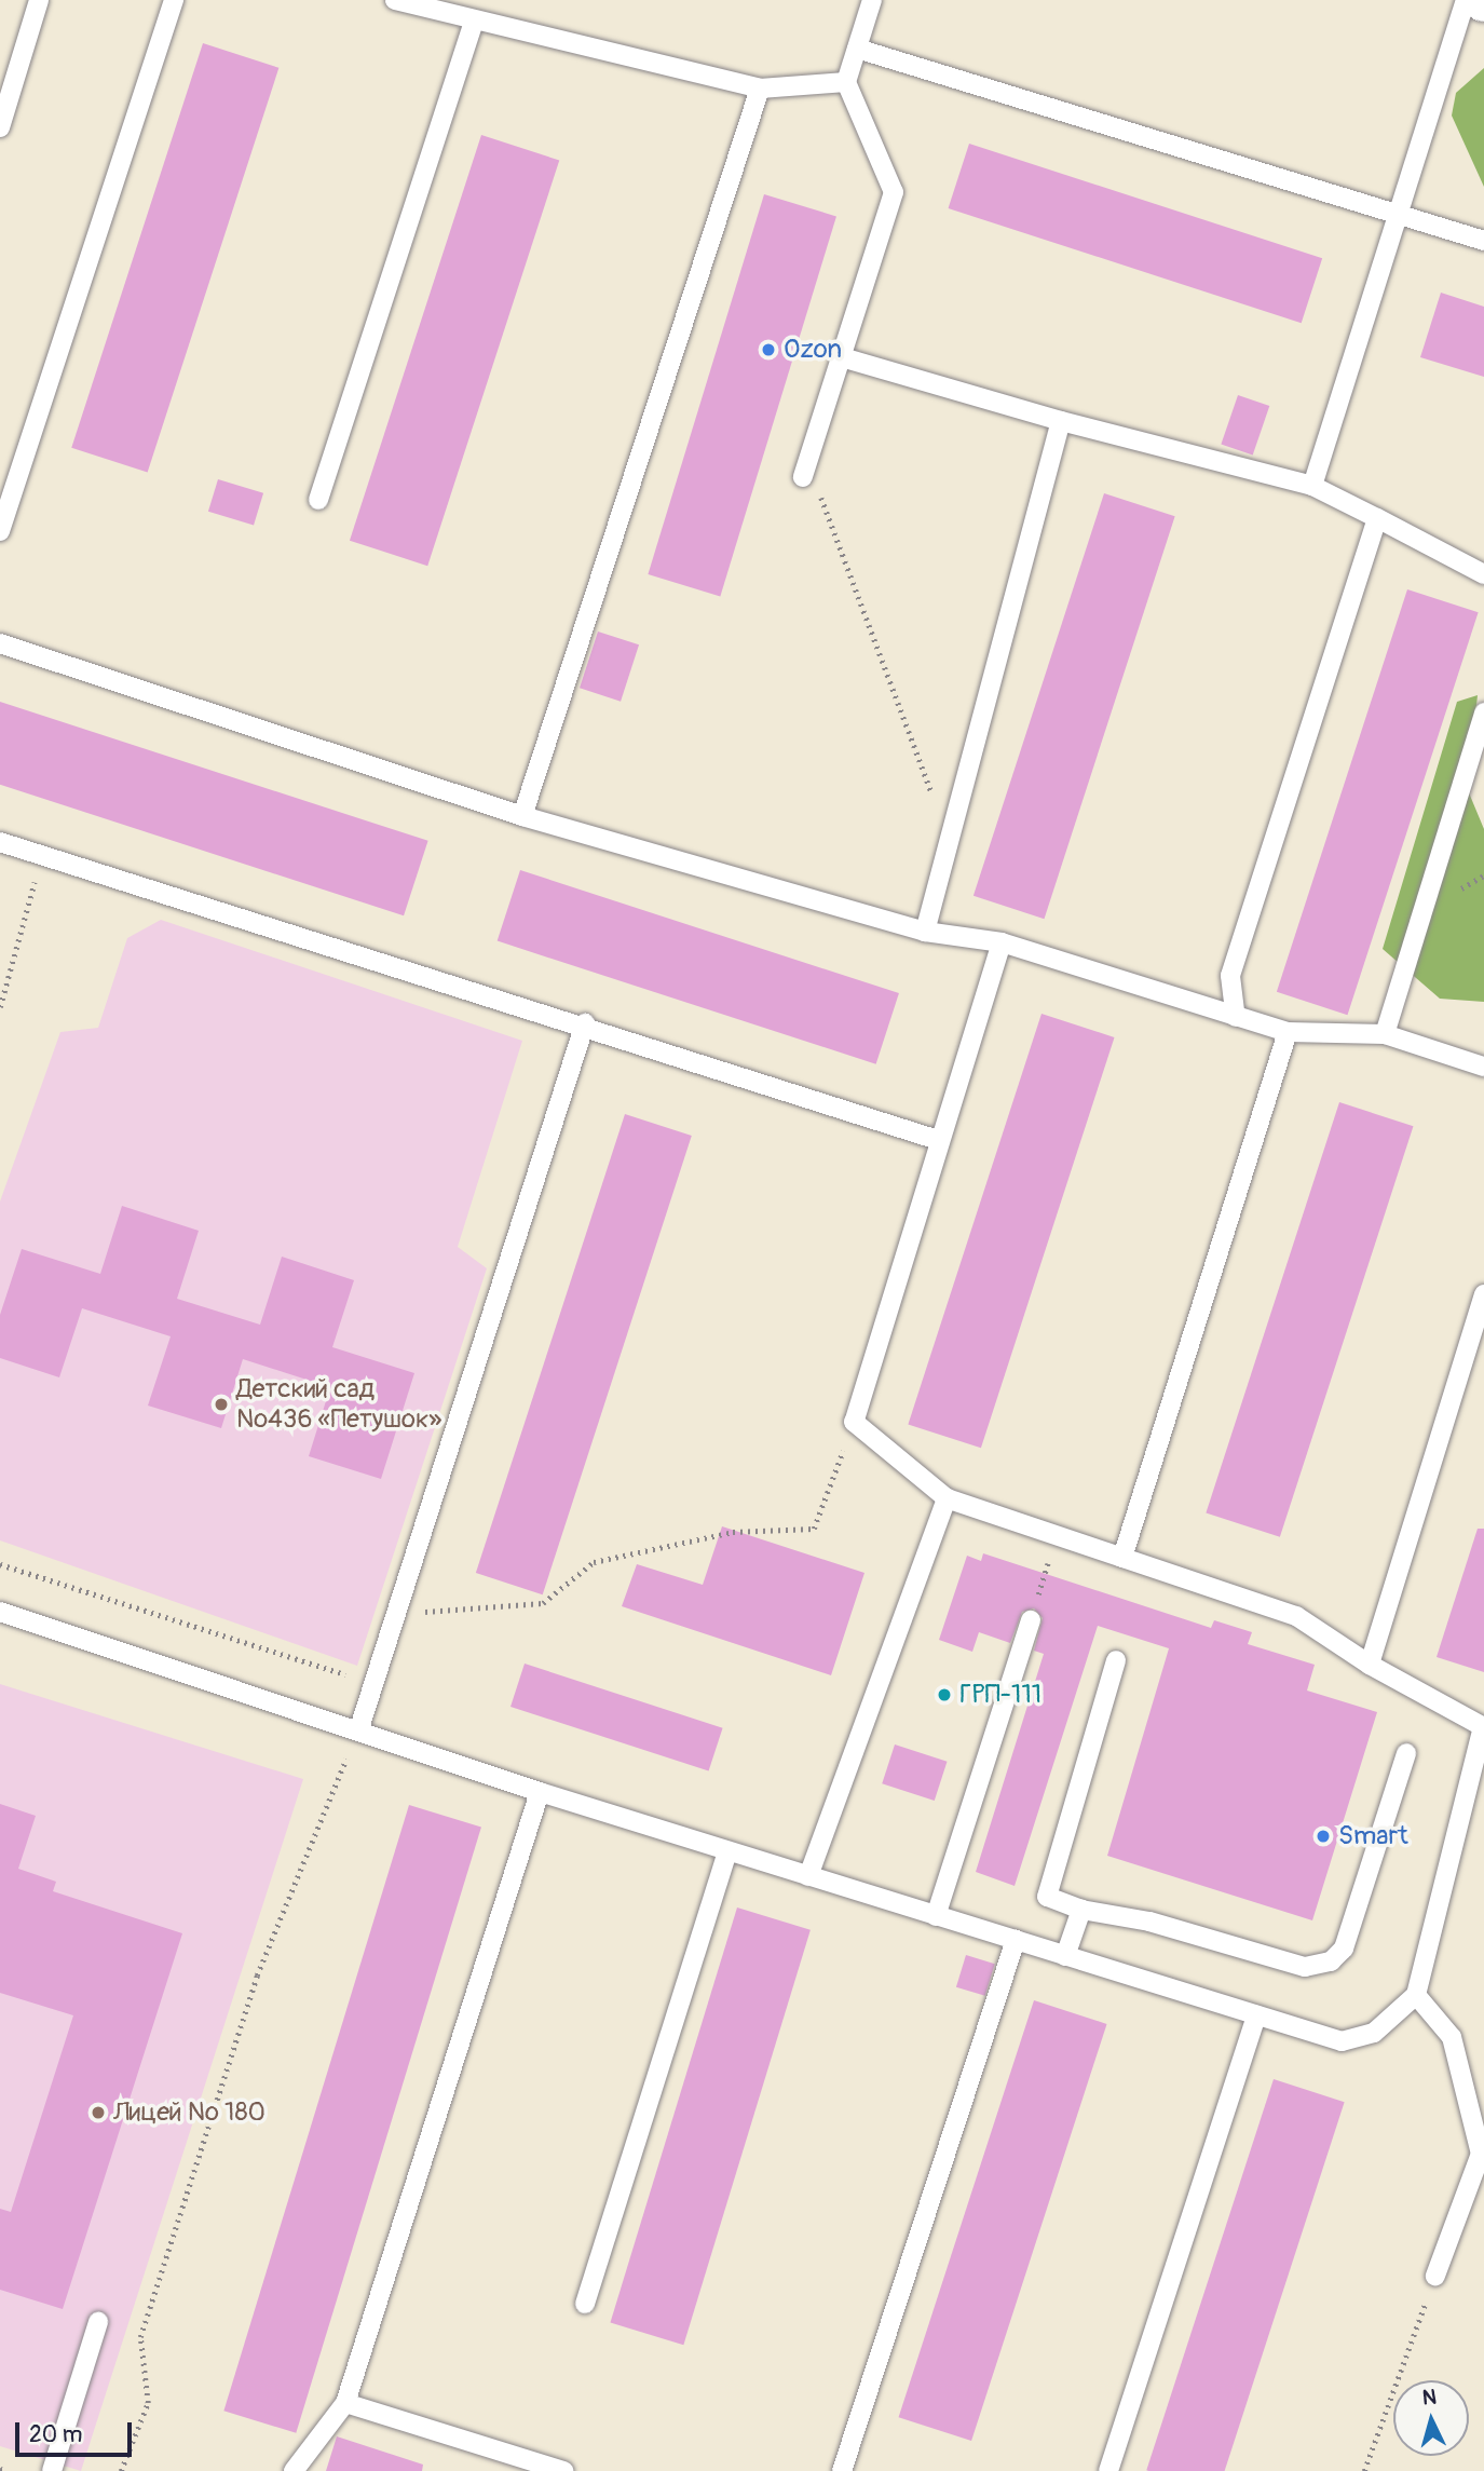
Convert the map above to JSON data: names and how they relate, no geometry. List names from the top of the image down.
{
  "places": [
    "Ozon",
    "Детский сад №436 «Петушок»",
    "ГРП-111",
    "Smart",
    "Лицей № 180"
  ],
  "scale_bar": "20 m",
  "north": "top"
}
